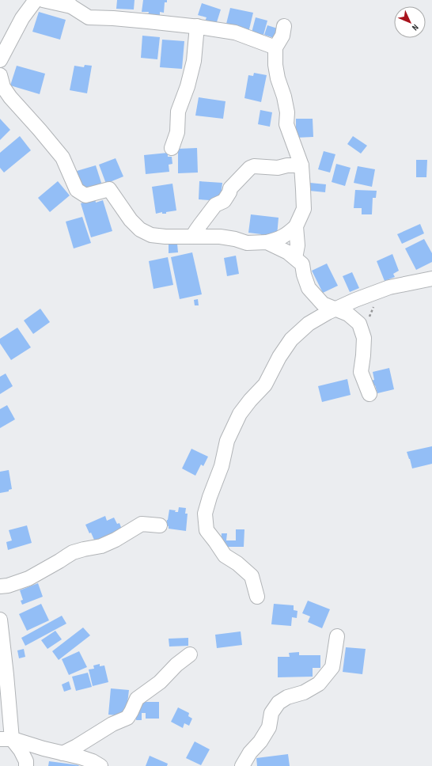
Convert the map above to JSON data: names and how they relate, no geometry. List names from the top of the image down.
{
  "north": "bottom right"
}
